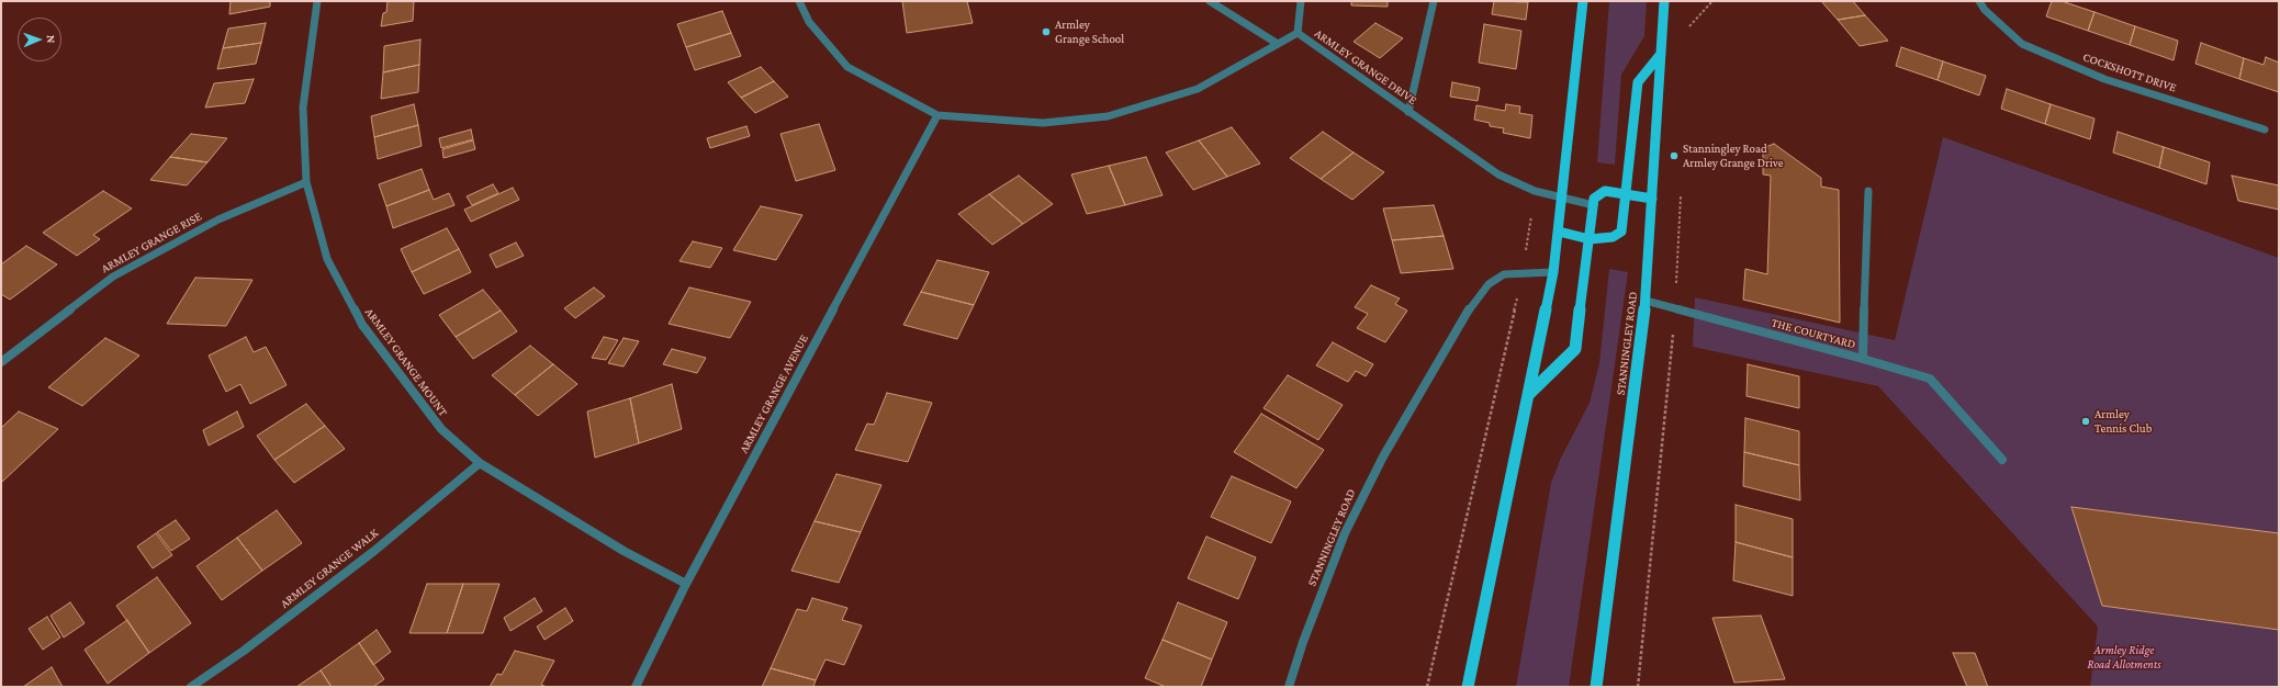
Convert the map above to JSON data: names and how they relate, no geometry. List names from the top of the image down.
{
  "streets": {
    "main road": ["STANNINGLEY ROAD"],
    "street": [
      "ARMLEY GRANGE DRIVE",
      "COCKSHOTT DRIVE",
      "ARMLEY GRANGE RISE",
      "THE COURTYARD",
      "ARMLEY GRANGE MOUNT",
      "ARMLEY GRANGE AVENUE",
      "ARMLEY GRANGE WALK"
    ]
  },
  "crossings": [
    ["ARMLEY GRANGE DRIVE", "ARMLEY GRANGE AVENUE"],
    ["ARMLEY GRANGE RISE", "ARMLEY GRANGE MOUNT"],
    ["THE COURTYARD", "STANNINGLEY ROAD"],
    ["ARMLEY GRANGE MOUNT", "ARMLEY GRANGE AVENUE"],
    ["ARMLEY GRANGE MOUNT", "ARMLEY GRANGE WALK"]
  ],
  "parks": ["Armley Ridge Road Allotments"],
  "places": ["Armley Grange School", "Stanningley Road Armley Grange Drive", "Armley Tennis Club"],
  "north": "right"
}
